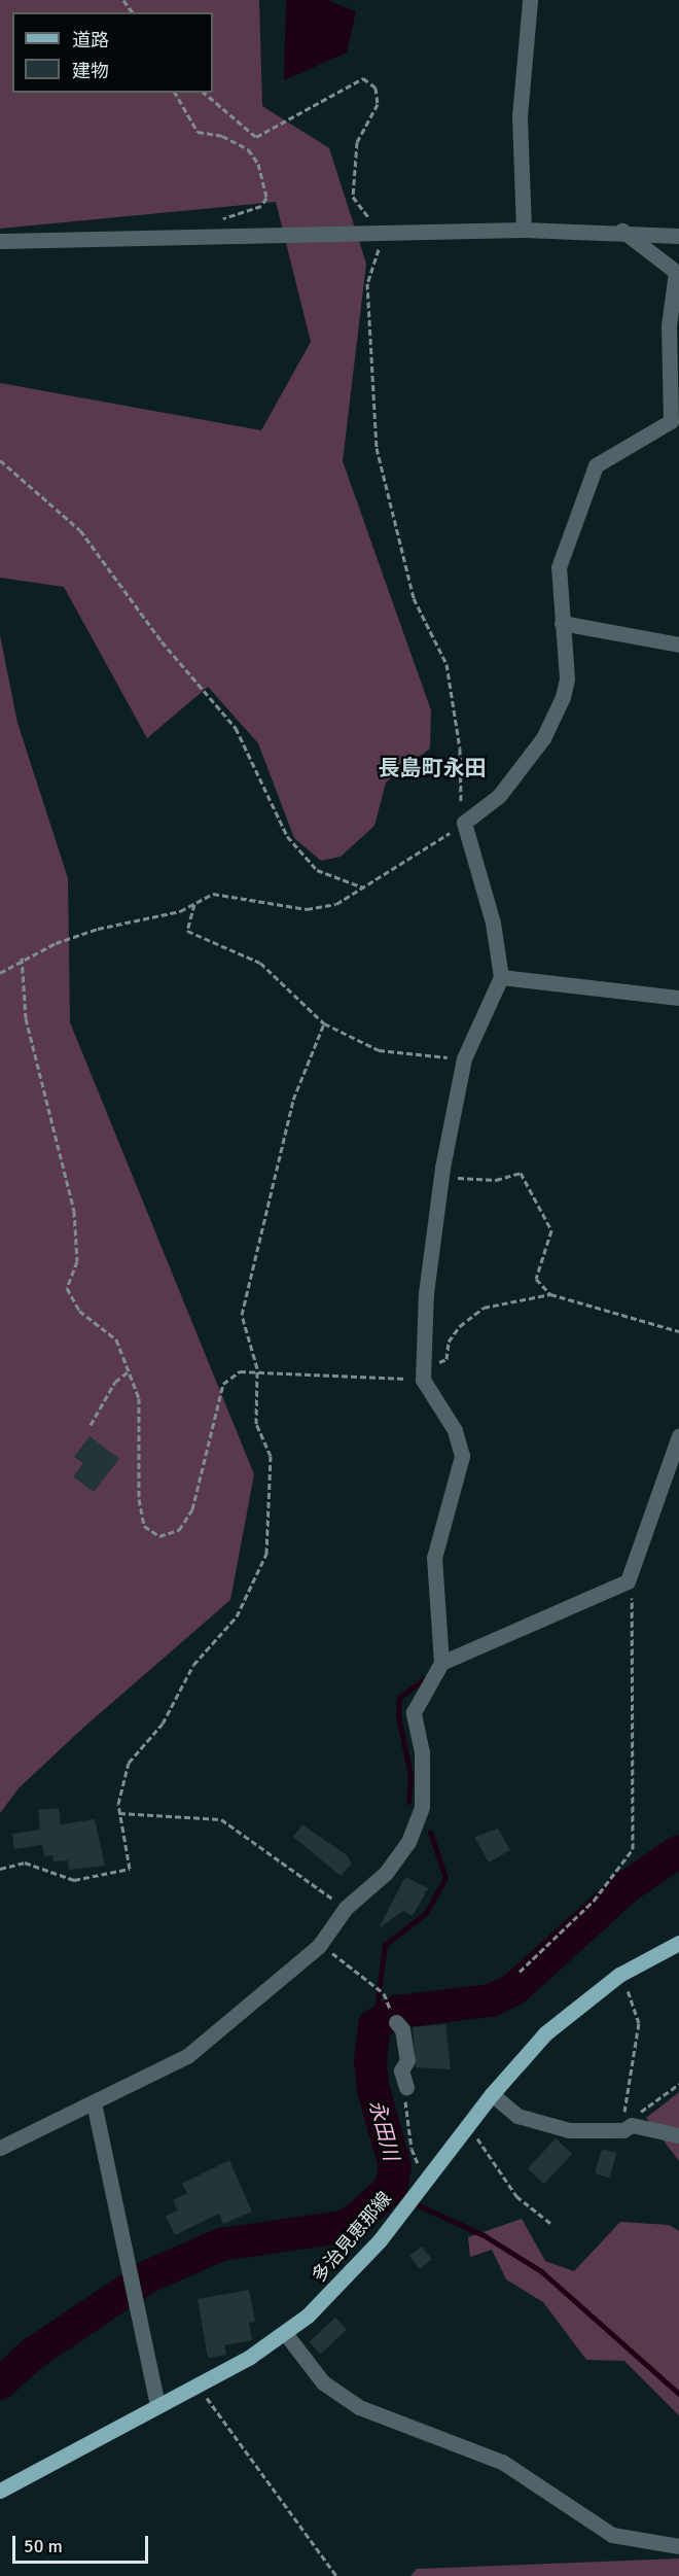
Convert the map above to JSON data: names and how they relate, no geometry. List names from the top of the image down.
{
  "streets": {
    "main road": ["多治見恵那線"]
  },
  "districts": ["長島町永田"],
  "water": ["永田川"],
  "legend": ["道路", "建物"],
  "scale_bar": "50 m"
}
